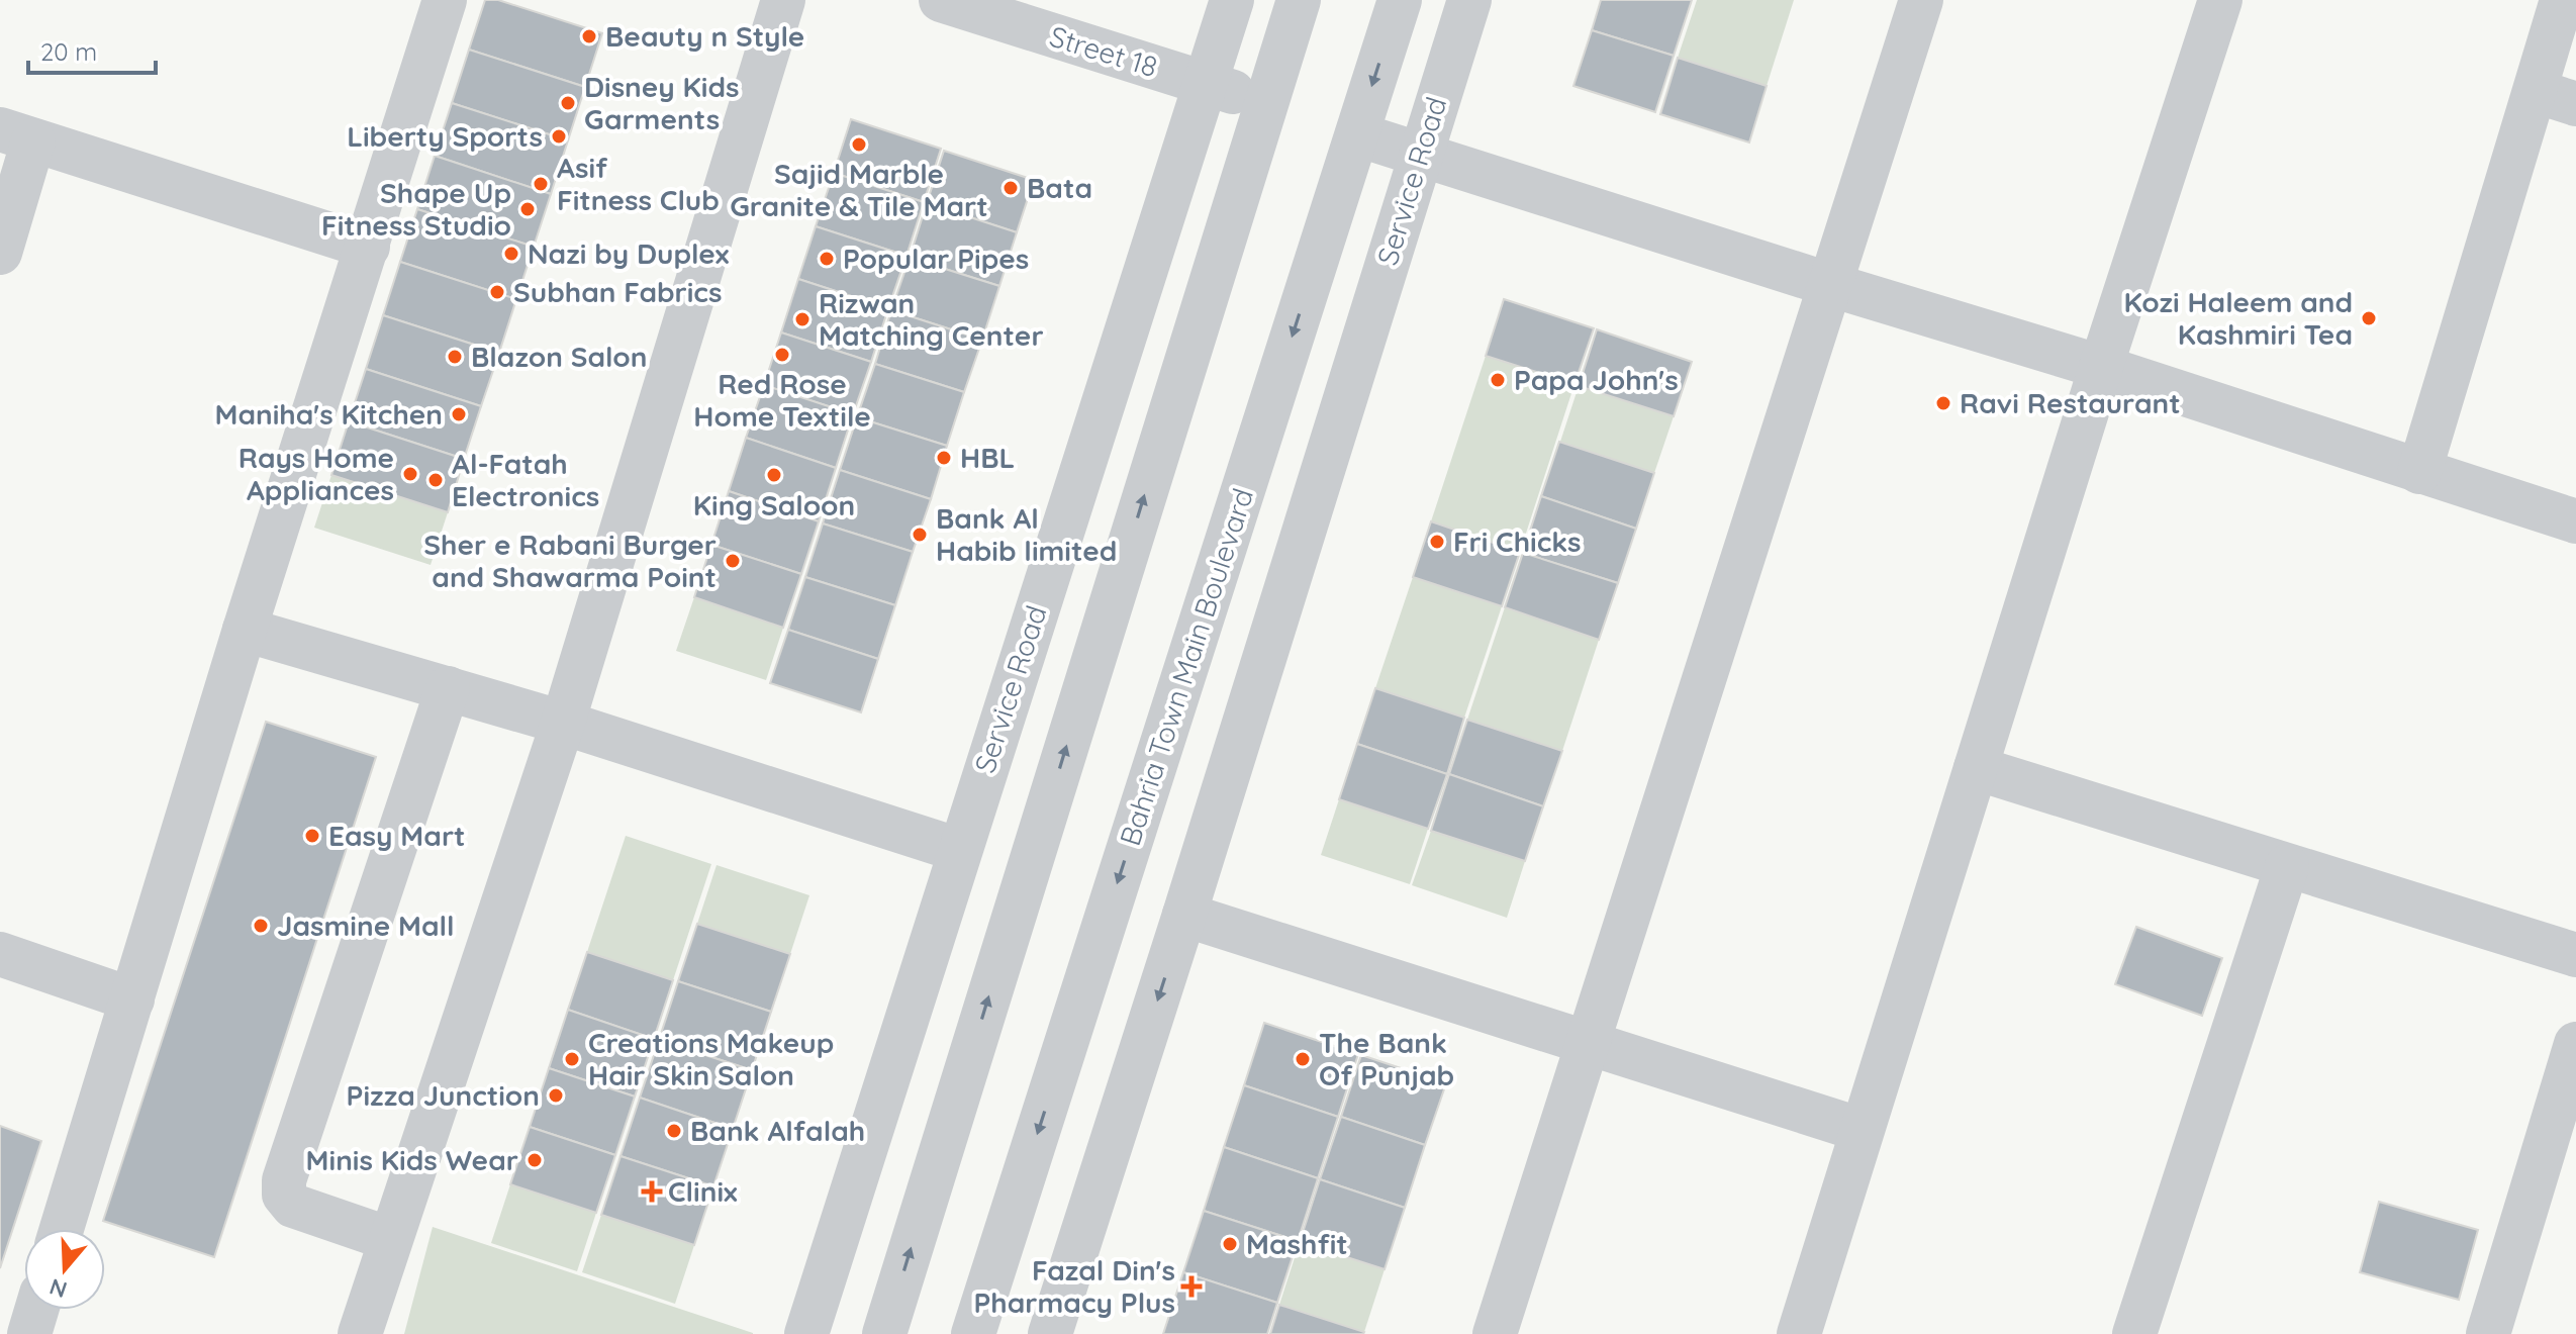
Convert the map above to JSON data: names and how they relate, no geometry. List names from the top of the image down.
{
  "streets": {
    "street": ["Street 18", "Service Road", "Bahria Town Main Boulevard"]
  },
  "crossings": [
    ["Street 18", "Service Road"]
  ],
  "places": {
    "other": [
      "Beauty n Style",
      "Disney Kids Garments",
      "Liberty Sports",
      "Sajid Marble Granite & Tile Mart",
      "Asif Fitness Club",
      "Bata",
      "Shape Up Fitness Studio",
      "Nazi by Duplex",
      "Popular Pipes",
      "Subhan Fabrics",
      "Kozi Haleem and Kashmiri Tea",
      "Rizwan Matching Center",
      "Red Rose Home Textile",
      "Blazon Salon",
      "Papa John's",
      "Ravi Restaurant",
      "Maniha's Kitchen",
      "HBL",
      "Rays Home Appliances",
      "King Saloon",
      "Al-Fatah Electronics",
      "Bank Al Habib limited",
      "Fri Chicks",
      "Sher e Rabani Burger and Shawarma Point",
      "Easy Mart",
      "Jasmine Mall",
      "Creations Makeup Hair Skin Salon",
      "The Bank Of Punjab",
      "Pizza Junction",
      "Bank Alfalah",
      "Minis Kids Wear",
      "Mashfit"
    ],
    "health": ["Clinix", "Fazal Din's Pharmacy Plus"]
  },
  "scale_bar": "20 m",
  "north": "bottom"
}
